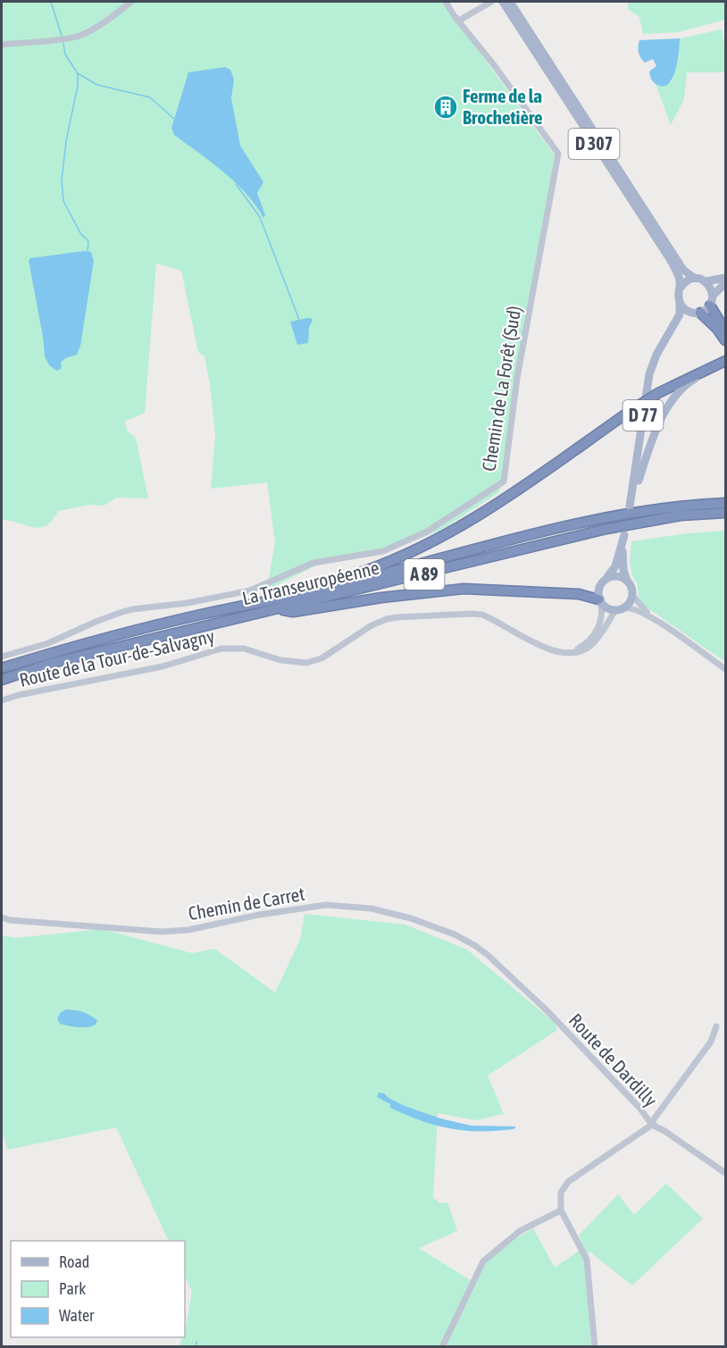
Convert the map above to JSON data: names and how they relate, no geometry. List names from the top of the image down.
{
  "streets": {
    "highway": ["A 89", "La Transeuropéenne"],
    "main road": ["D 307", "D 77"],
    "street": [
      "Chemin de La Forêt (Sud)",
      "Route de la Tour-de-Salvagny",
      "Chemin de Carret",
      "Route de Dardilly"
    ]
  },
  "crossings": [
    ["D 307", "D 77"],
    ["Chemin de Carret", "Route de Dardilly"]
  ],
  "places": {
    "building": ["Ferme de la Brochetière"]
  },
  "legend": ["Road", "Park", "Water"]
}
